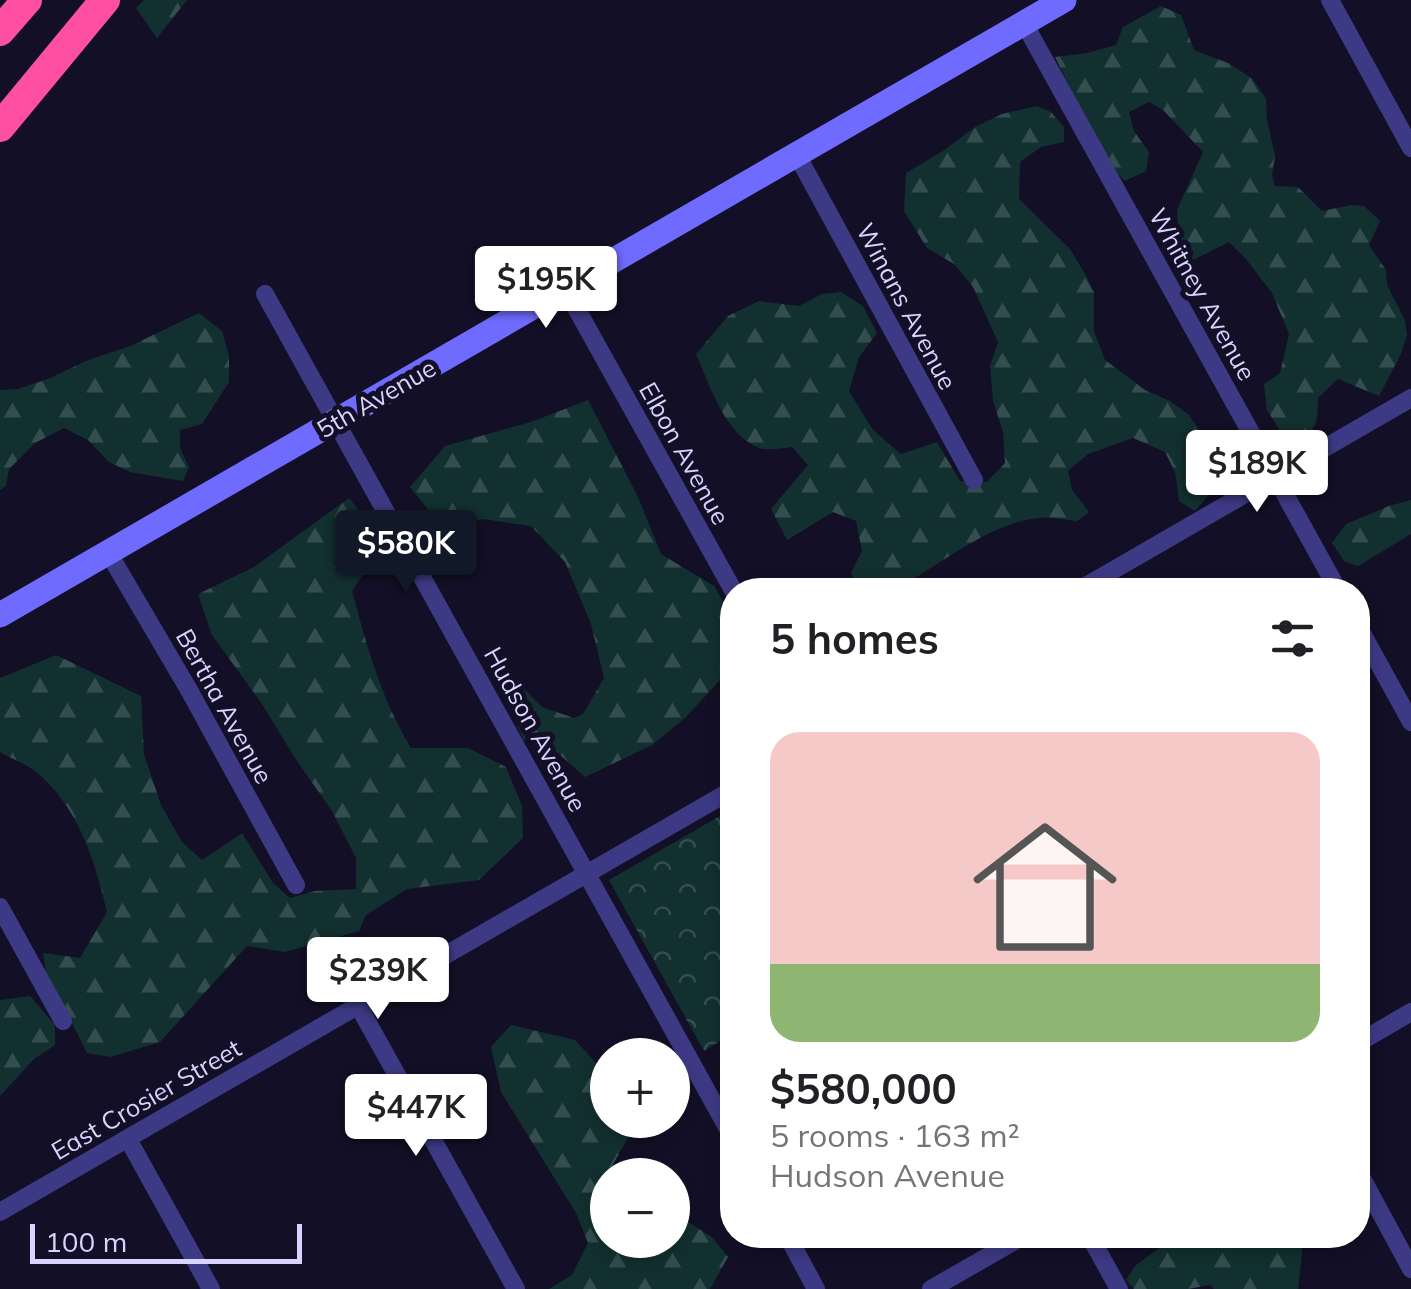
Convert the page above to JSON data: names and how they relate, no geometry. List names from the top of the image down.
{
  "streets": {
    "street": [
      "Whitney Avenue",
      "Winans Avenue",
      "5th Avenue",
      "Elbon Avenue",
      "Bertha Avenue",
      "Hudson Avenue",
      "East Crosier Street"
    ]
  },
  "crossings": [
    ["Whitney Avenue", "5th Avenue"],
    ["Winans Avenue", "5th Avenue"],
    ["5th Avenue", "Elbon Avenue"],
    ["5th Avenue", "Bertha Avenue"],
    ["5th Avenue", "Hudson Avenue"],
    ["Hudson Avenue", "East Crosier Street"]
  ],
  "scale_bar": "100 m",
  "page": {
    "price": [
      "$195K",
      "$189K",
      "$580K",
      "$239K",
      "$447K"
    ],
    "heading": "5 homes",
    "list": [
      {
        "name": "$580,000",
        "note": "5 rooms · 163 m² · Hudson Avenue"
      }
    ],
    "map_buttons": ["+", "−"],
    "scale": "100 m"
  }
}
